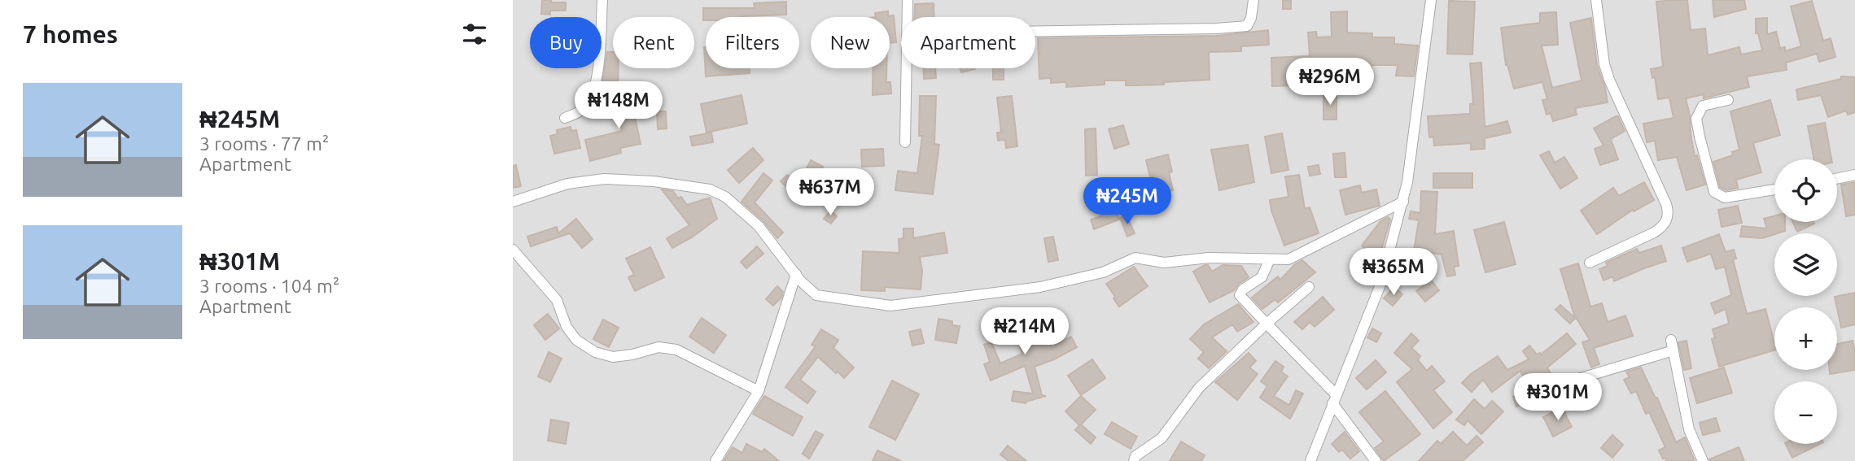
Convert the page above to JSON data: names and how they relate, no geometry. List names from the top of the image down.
{
  "page": {
    "heading": "7 homes",
    "chip": [
      "Buy",
      "Rent",
      "Filters",
      "New",
      "Apartment"
    ],
    "price": [
      "₦296M",
      "₦148M",
      "₦637M",
      "₦245M",
      "₦365M",
      "₦214M",
      "₦301M"
    ],
    "list": [
      {
        "name": "₦245M",
        "note": "3 rooms · 77 m² · Apartment"
      },
      {
        "name": "₦301M",
        "note": "3 rooms · 104 m² · Apartment"
      }
    ],
    "map_buttons": ["+", "−"]
  }
}
